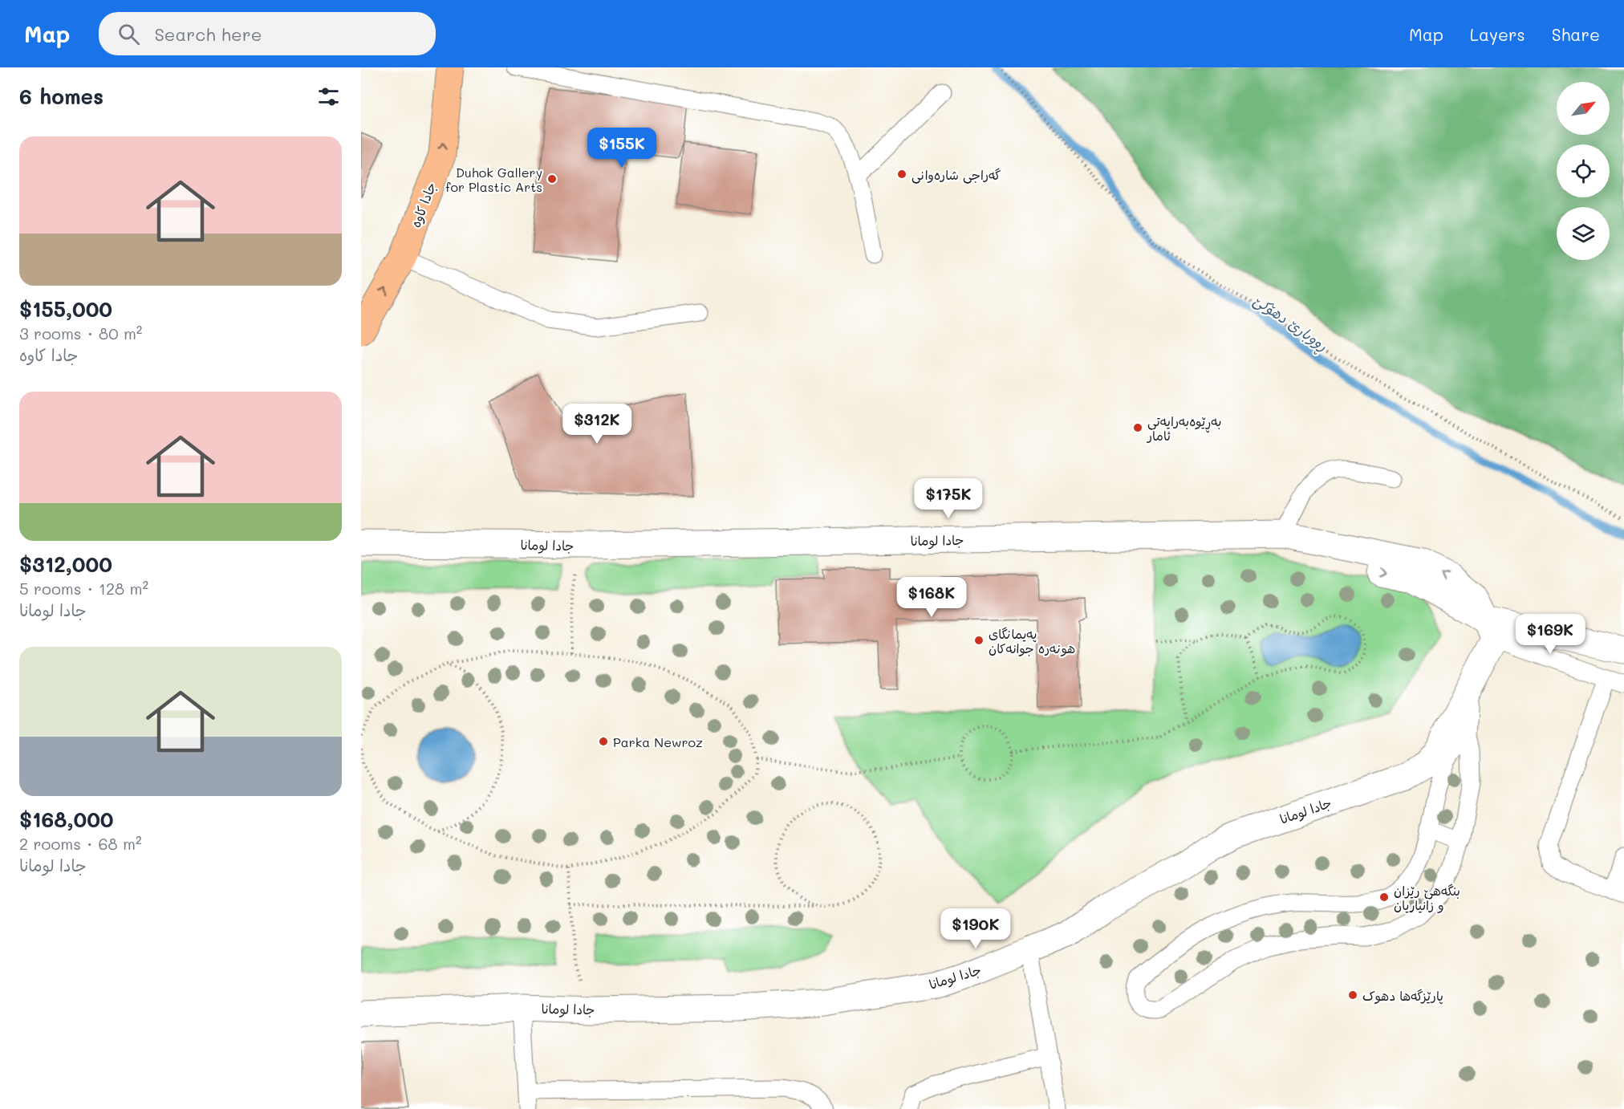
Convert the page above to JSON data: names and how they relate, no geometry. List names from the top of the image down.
{
  "streets": {
    "highway": ["جادا کاوه"],
    "street": ["جادا لومانا"]
  },
  "one_way": ["جادا کاوه"],
  "water": ["ڕووبارێ دهۆكێ"],
  "places": [
    "گەراجی شارەوانی",
    "Duhok Gallery for Plastic Arts",
    "بەڕێوەبەرایەتی ئامار",
    "پەیمانگای هونەرە جوانەکان",
    "Parka Newroz",
    "بنگەهێ رێزان و زانیاریان",
    "پارێزگەها دهوک"
  ],
  "north": "top right",
  "page": {
    "header": "Map",
    "search": "Search here",
    "nav": ["Map", "Layers", "Share"],
    "heading": "6 homes",
    "list": [
      {
        "name": "$155,000",
        "note": "3 rooms · 80 m² · جادا کاوه"
      },
      {
        "name": "$312,000",
        "note": "5 rooms · 128 m² · جادا لومانا"
      },
      {
        "name": "$168,000",
        "note": "2 rooms · 68 m² · جادا لومانا"
      }
    ],
    "price": [
      "$155K",
      "$312K",
      "$175K",
      "$168K",
      "$169K",
      "$190K"
    ]
  }
}
